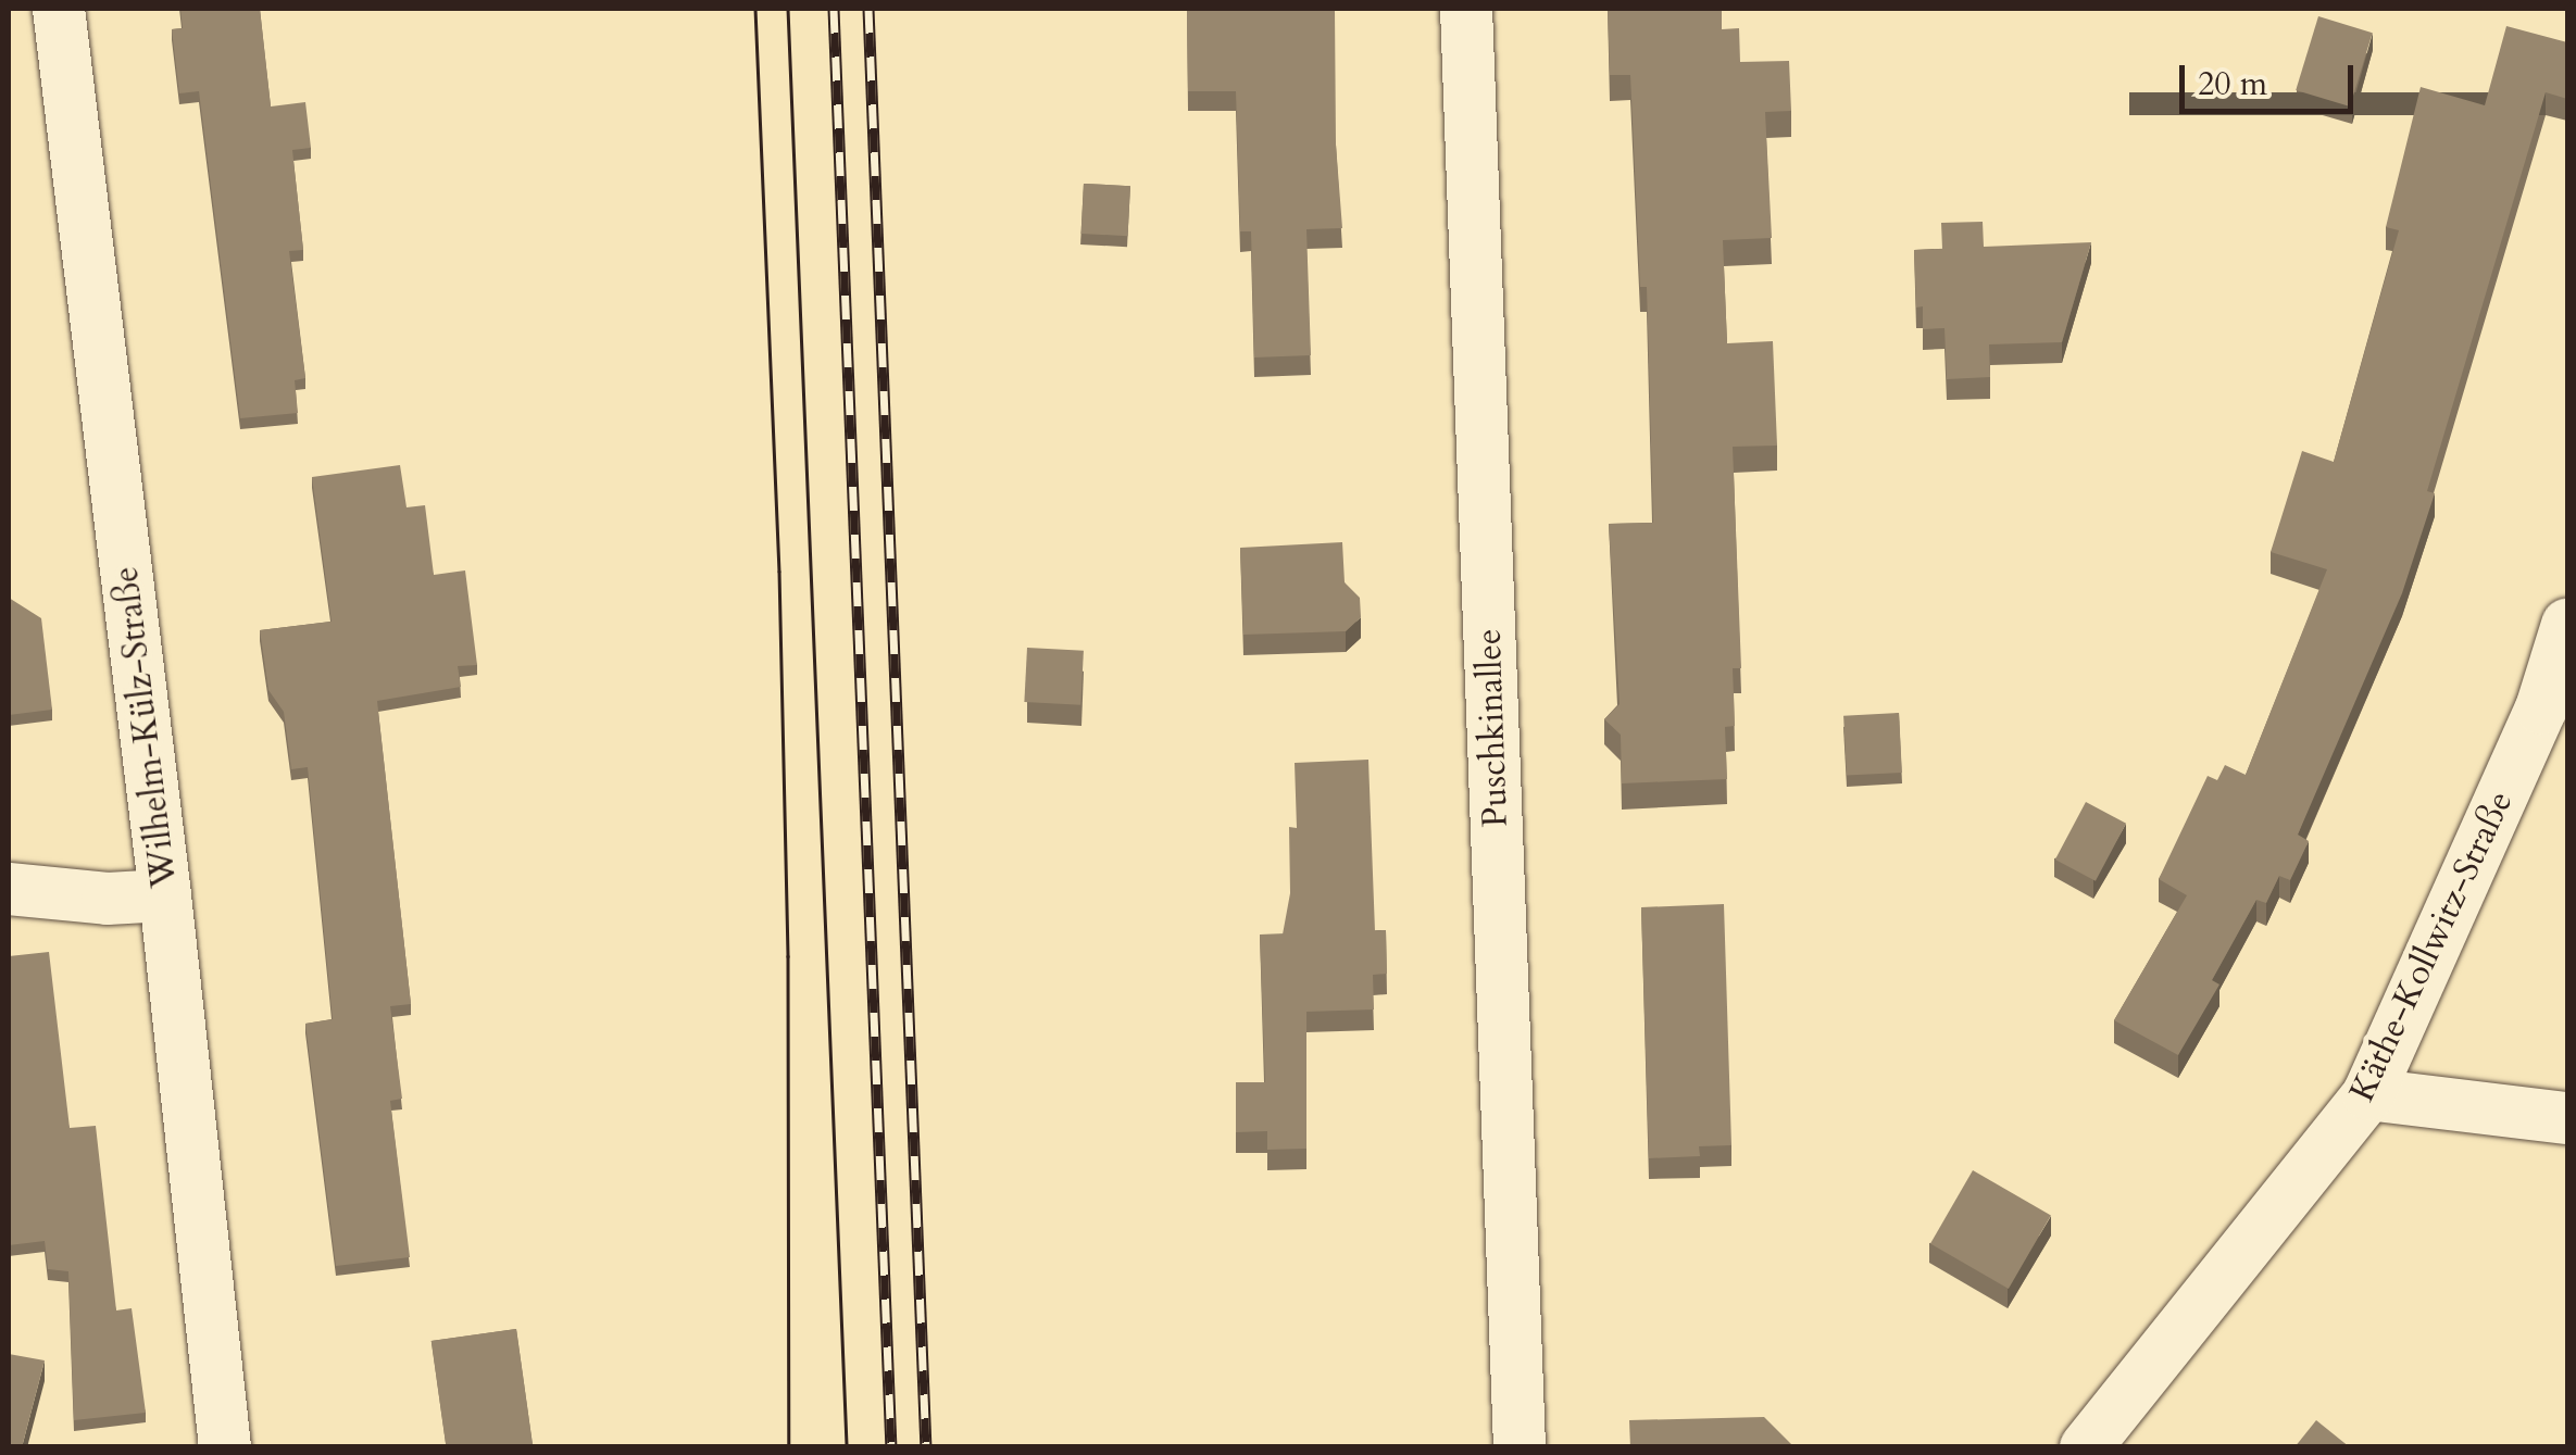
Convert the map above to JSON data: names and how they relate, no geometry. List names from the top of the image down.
{
  "streets": {
    "street": ["Wilhelm-Külz-Straße", "Puschkinallee", "Käthe-Kollwitz-Straße"]
  },
  "scale_bar": "20 m"
}
